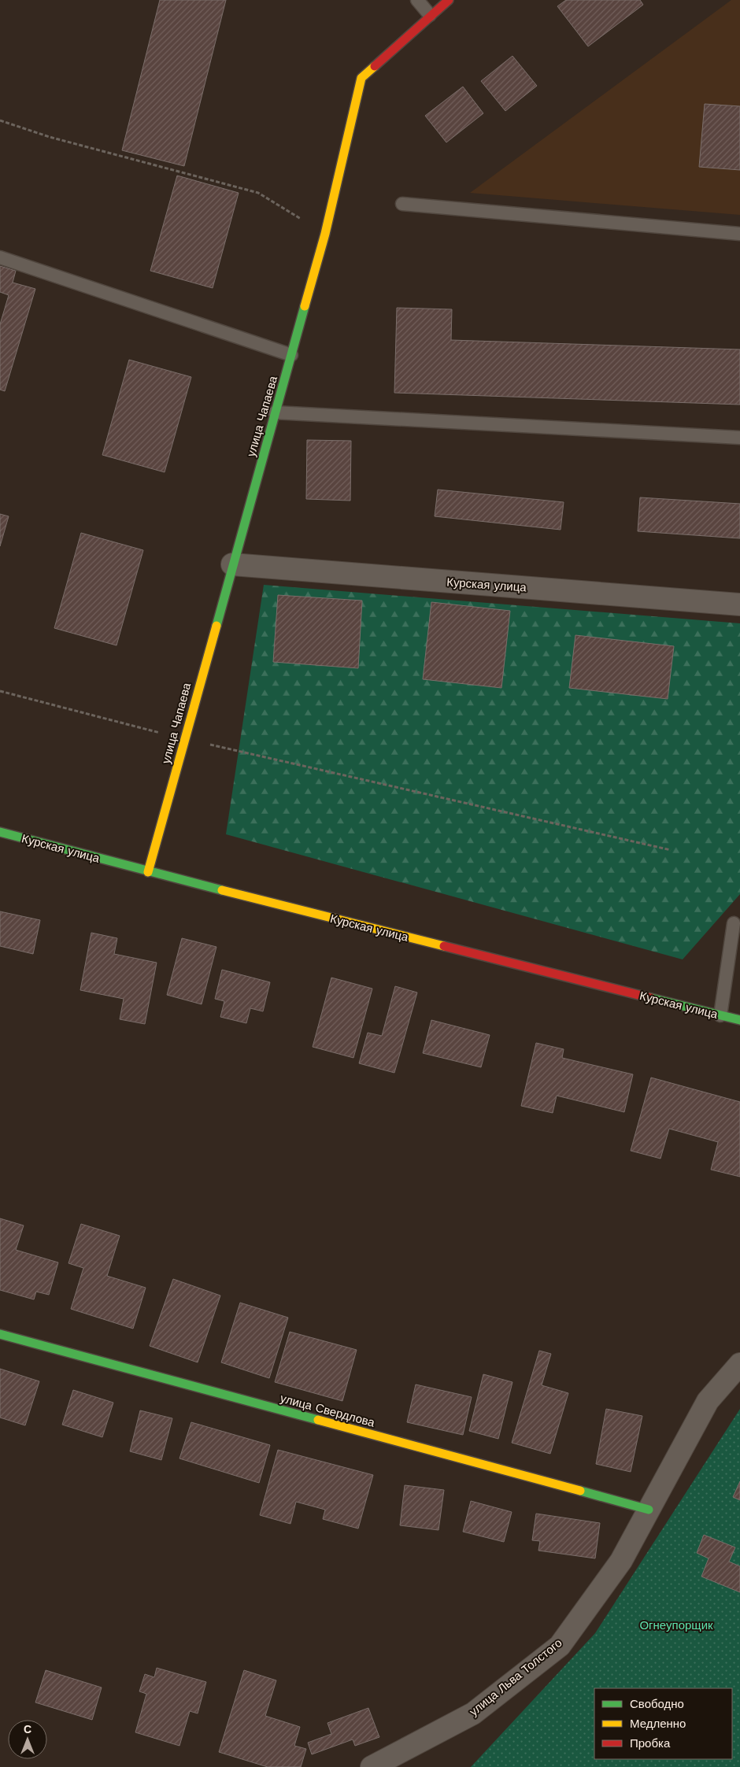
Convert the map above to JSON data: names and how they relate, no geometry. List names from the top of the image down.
{
  "streets": {
    "street": [
      "улица Чапаева",
      "Курская улица",
      "улица Свердлова",
      "улица Льва Толстого"
    ]
  },
  "crossings": [
    ["улица Чапаева", "Курская улица"],
    ["улица Свердлова", "улица Льва Толстого"]
  ],
  "parks": ["Огнеупорщик"],
  "legend": ["Свободно", "Медленно", "Пробка"],
  "north": "top"
}
